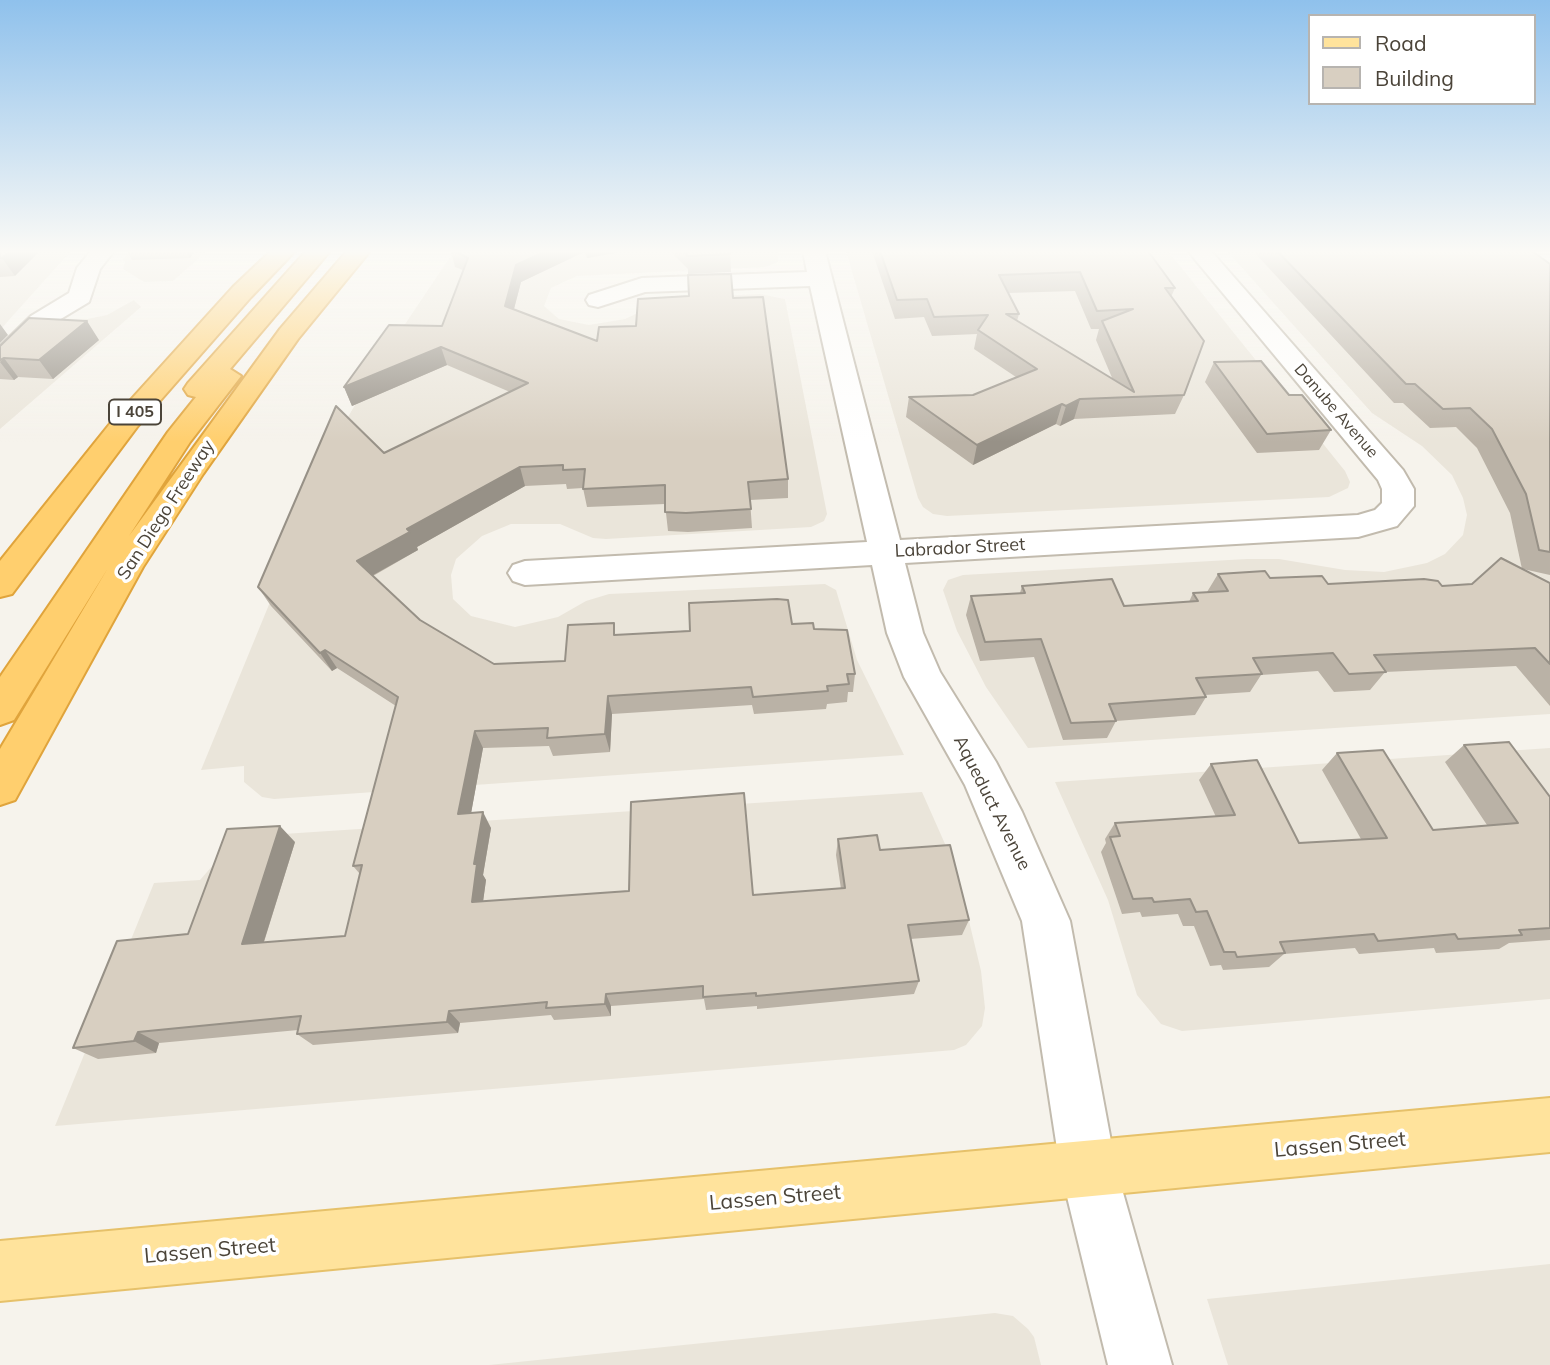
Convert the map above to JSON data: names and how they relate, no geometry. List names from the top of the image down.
{
  "streets": {
    "highway": ["I 405", "San Diego Freeway"],
    "main road": ["Lassen Street"],
    "street": ["Danube Avenue", "Labrador Street", "Aqueduct Avenue"]
  },
  "crossings": [
    ["Danube Avenue", "Labrador Street"],
    ["Labrador Street", "Aqueduct Avenue"],
    ["Aqueduct Avenue", "Lassen Street"]
  ],
  "legend": ["Road", "Building"]
}
